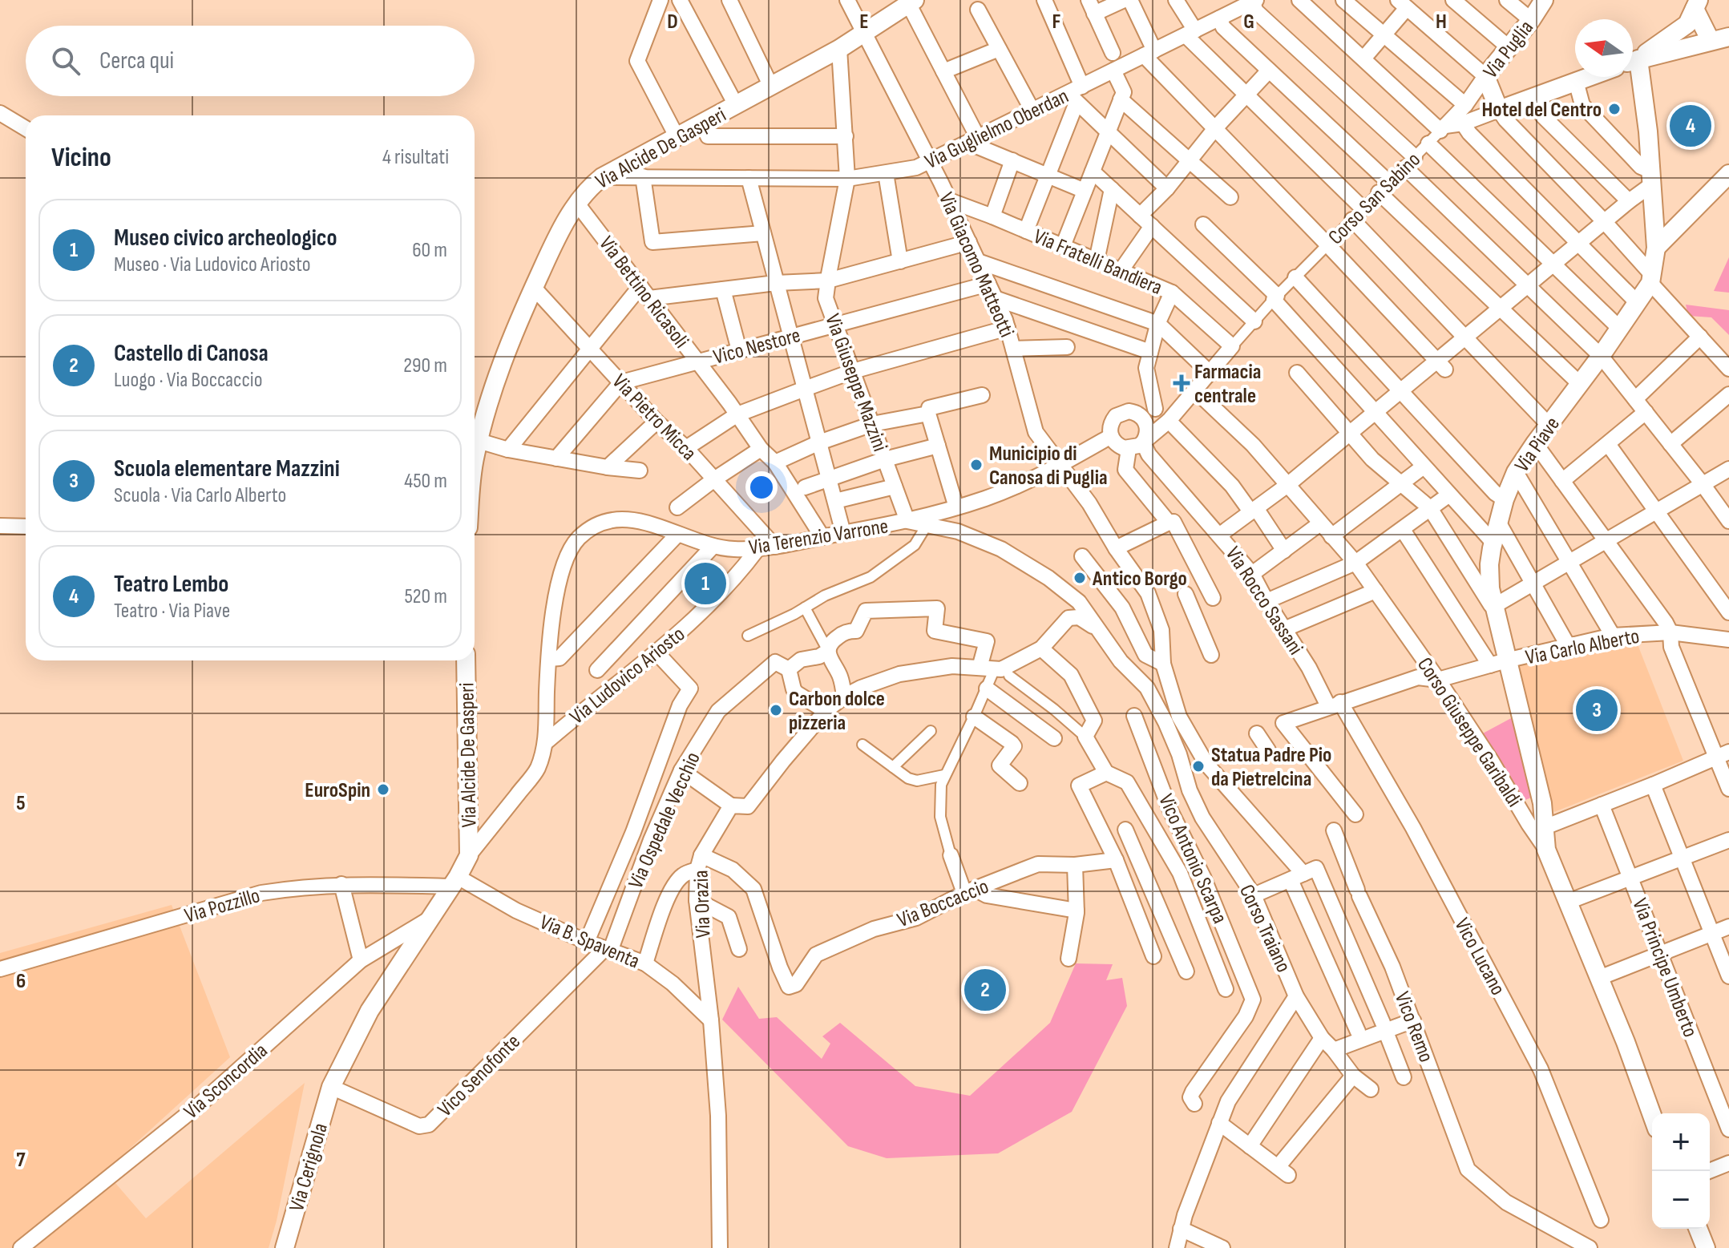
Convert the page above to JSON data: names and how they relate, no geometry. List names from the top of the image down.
{
  "streets": {
    "street": [
      "Via Puglia",
      "Via Guglielmo Oberdan",
      "Via Alcide De Gasperi",
      "Corso San Sabino",
      "Via Fratelli Bandiera",
      "Via Giacomo Matteotti",
      "Via Bettino Ricasoli",
      "Vico Nestore",
      "Via Giuseppe Mazzini",
      "Via Pietro Micca",
      "Via Piave",
      "Via Terenzio Varrone",
      "Via Rocco Sassani",
      "Via Carlo Alberto",
      "Via Ludovico Ariosto",
      "Corso Giuseppe Garibaldi",
      "Via Ospedale Vecchio",
      "Vico Antonio Scarpa",
      "Via Boccaccio",
      "Via Orazia",
      "Via Pozzillo",
      "Corso Traiano",
      "Via B. Spaventa",
      "Vico Lucano",
      "Via Principe Umberto",
      "Vico Remo",
      "Vico Senofonte",
      "Via Sconcordia",
      "Via Cerignola"
    ]
  },
  "crossings": [
    ["Via Puglia", "Corso San Sabino"],
    ["Via Guglielmo Oberdan", "Via Alcide De Gasperi"],
    ["Via Guglielmo Oberdan", "Via Giacomo Matteotti"],
    ["Via Guglielmo Oberdan", "Via Giuseppe Mazzini"],
    ["Via Alcide De Gasperi", "Via Giacomo Matteotti"],
    ["Via Alcide De Gasperi", "Via Bettino Ricasoli"],
    ["Via Alcide De Gasperi", "Via Giuseppe Mazzini"],
    ["Via Alcide De Gasperi", "Via Pietro Micca"],
    ["Via Alcide De Gasperi", "Via Terenzio Varrone"],
    ["Corso San Sabino", "Via Fratelli Bandiera"],
    ["Corso San Sabino", "Via Terenzio Varrone"],
    ["Corso San Sabino", "Via Rocco Sassani"],
    ["Corso San Sabino", "Corso Giuseppe Garibaldi"],
    ["Via Fratelli Bandiera", "Via Giacomo Matteotti"],
    ["Via Giacomo Matteotti", "Vico Nestore"],
    ["Via Giacomo Matteotti", "Via Terenzio Varrone"],
    ["Via Giacomo Matteotti", "Corso Traiano"],
    ["Via Bettino Ricasoli", "Vico Nestore"],
    ["Via Bettino Ricasoli", "Via Terenzio Varrone"],
    ["Vico Nestore", "Via Giuseppe Mazzini"],
    ["Vico Nestore", "Via Pietro Micca"],
    ["Via Giuseppe Mazzini", "Via Terenzio Varrone"],
    ["Via Pietro Micca", "Via Terenzio Varrone"],
    ["Via Piave", "Via Carlo Alberto"],
    ["Via Piave", "Corso Giuseppe Garibaldi"],
    ["Via Terenzio Varrone", "Via Rocco Sassani"],
    ["Via Terenzio Varrone", "Via Ludovico Ariosto"],
    ["Via Rocco Sassani", "Via Carlo Alberto"],
    ["Via Rocco Sassani", "Vico Lucano"],
    ["Via Carlo Alberto", "Corso Giuseppe Garibaldi"],
    ["Via Carlo Alberto", "Vico Lucano"],
    ["Via Ospedale Vecchio", "Via B. Spaventa"],
    ["Via Ospedale Vecchio", "Vico Senofonte"],
    ["Via Boccaccio", "Via Orazia"],
    ["Via Orazia", "Via B. Spaventa"],
    ["Via Pozzillo", "Via B. Spaventa"],
    ["Via B. Spaventa", "Vico Senofonte"],
    ["Vico Senofonte", "Via Cerignola"]
  ],
  "places": {
    "other": [
      "Hotel del Centro",
      "Municipio di Canosa di Puglia",
      "Antico Borgo",
      "Carbon dolce pizzeria",
      "Statua Padre Pio da Pietrelcina",
      "EuroSpin"
    ],
    "health": ["Farmacia centrale"]
  },
  "north": "left",
  "page": {
    "search": "Cerca qui",
    "pins": [
      "4",
      "1",
      "3",
      "2"
    ],
    "heading": ["Vicino", "4 risultati"],
    "list": [
      {
        "mark": "1",
        "name": "Museo civico archeologico",
        "note": "Museo · Via Ludovico Ariosto",
        "value": "60 m"
      },
      {
        "mark": "2",
        "name": "Castello di Canosa",
        "note": "Luogo · Via Boccaccio",
        "value": "290 m"
      },
      {
        "mark": "3",
        "name": "Scuola elementare Mazzini",
        "note": "Scuola · Via Carlo Alberto",
        "value": "450 m"
      },
      {
        "mark": "4",
        "name": "Teatro Lembo",
        "note": "Teatro · Via Piave",
        "value": "520 m"
      }
    ],
    "map_buttons": ["+", "−"]
  },
  "grid": {
    "columns": [
      "D",
      "E",
      "F",
      "G",
      "H"
    ],
    "rows": ["5", "6", "7"]
  }
}
